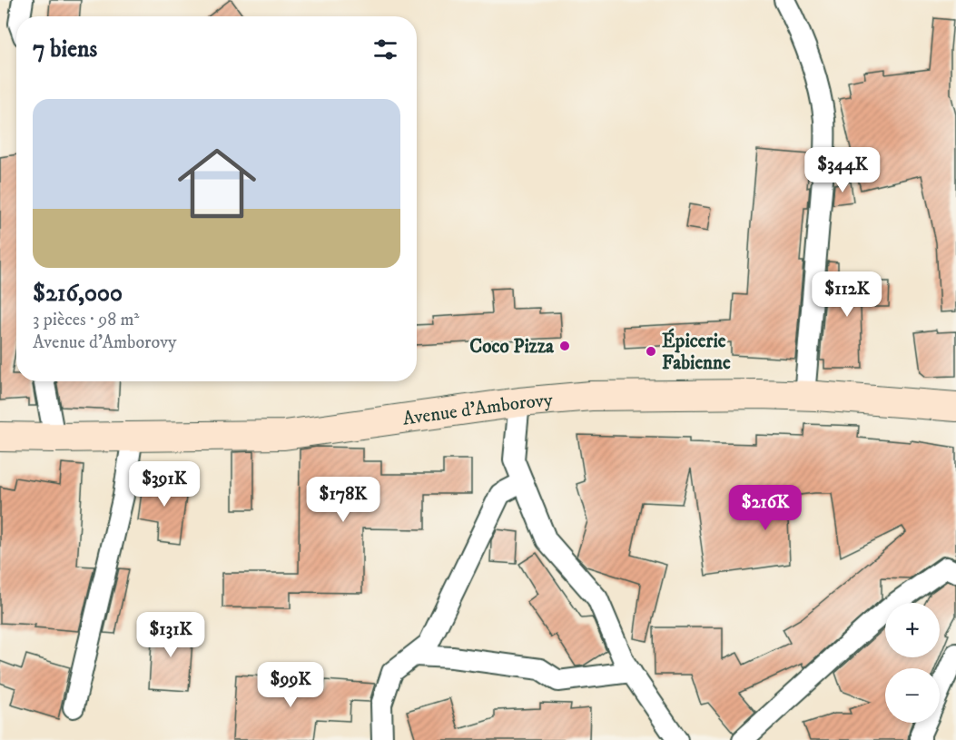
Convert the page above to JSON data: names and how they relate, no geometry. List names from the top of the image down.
{
  "streets": {
    "main road": ["Avenue d'Amborovy"]
  },
  "places": ["Coco Pizza", "Épicerie Fabienne"],
  "page": {
    "heading": "7 biens",
    "list": [
      {
        "name": "$216,000",
        "note": "3 pièces · 98 m² · Avenue d'Amborovy"
      }
    ],
    "price": [
      "$344K",
      "$112K",
      "$391K",
      "$178K",
      "$216K",
      "$131K",
      "$99K"
    ],
    "map_buttons": ["+", "−"]
  }
}
